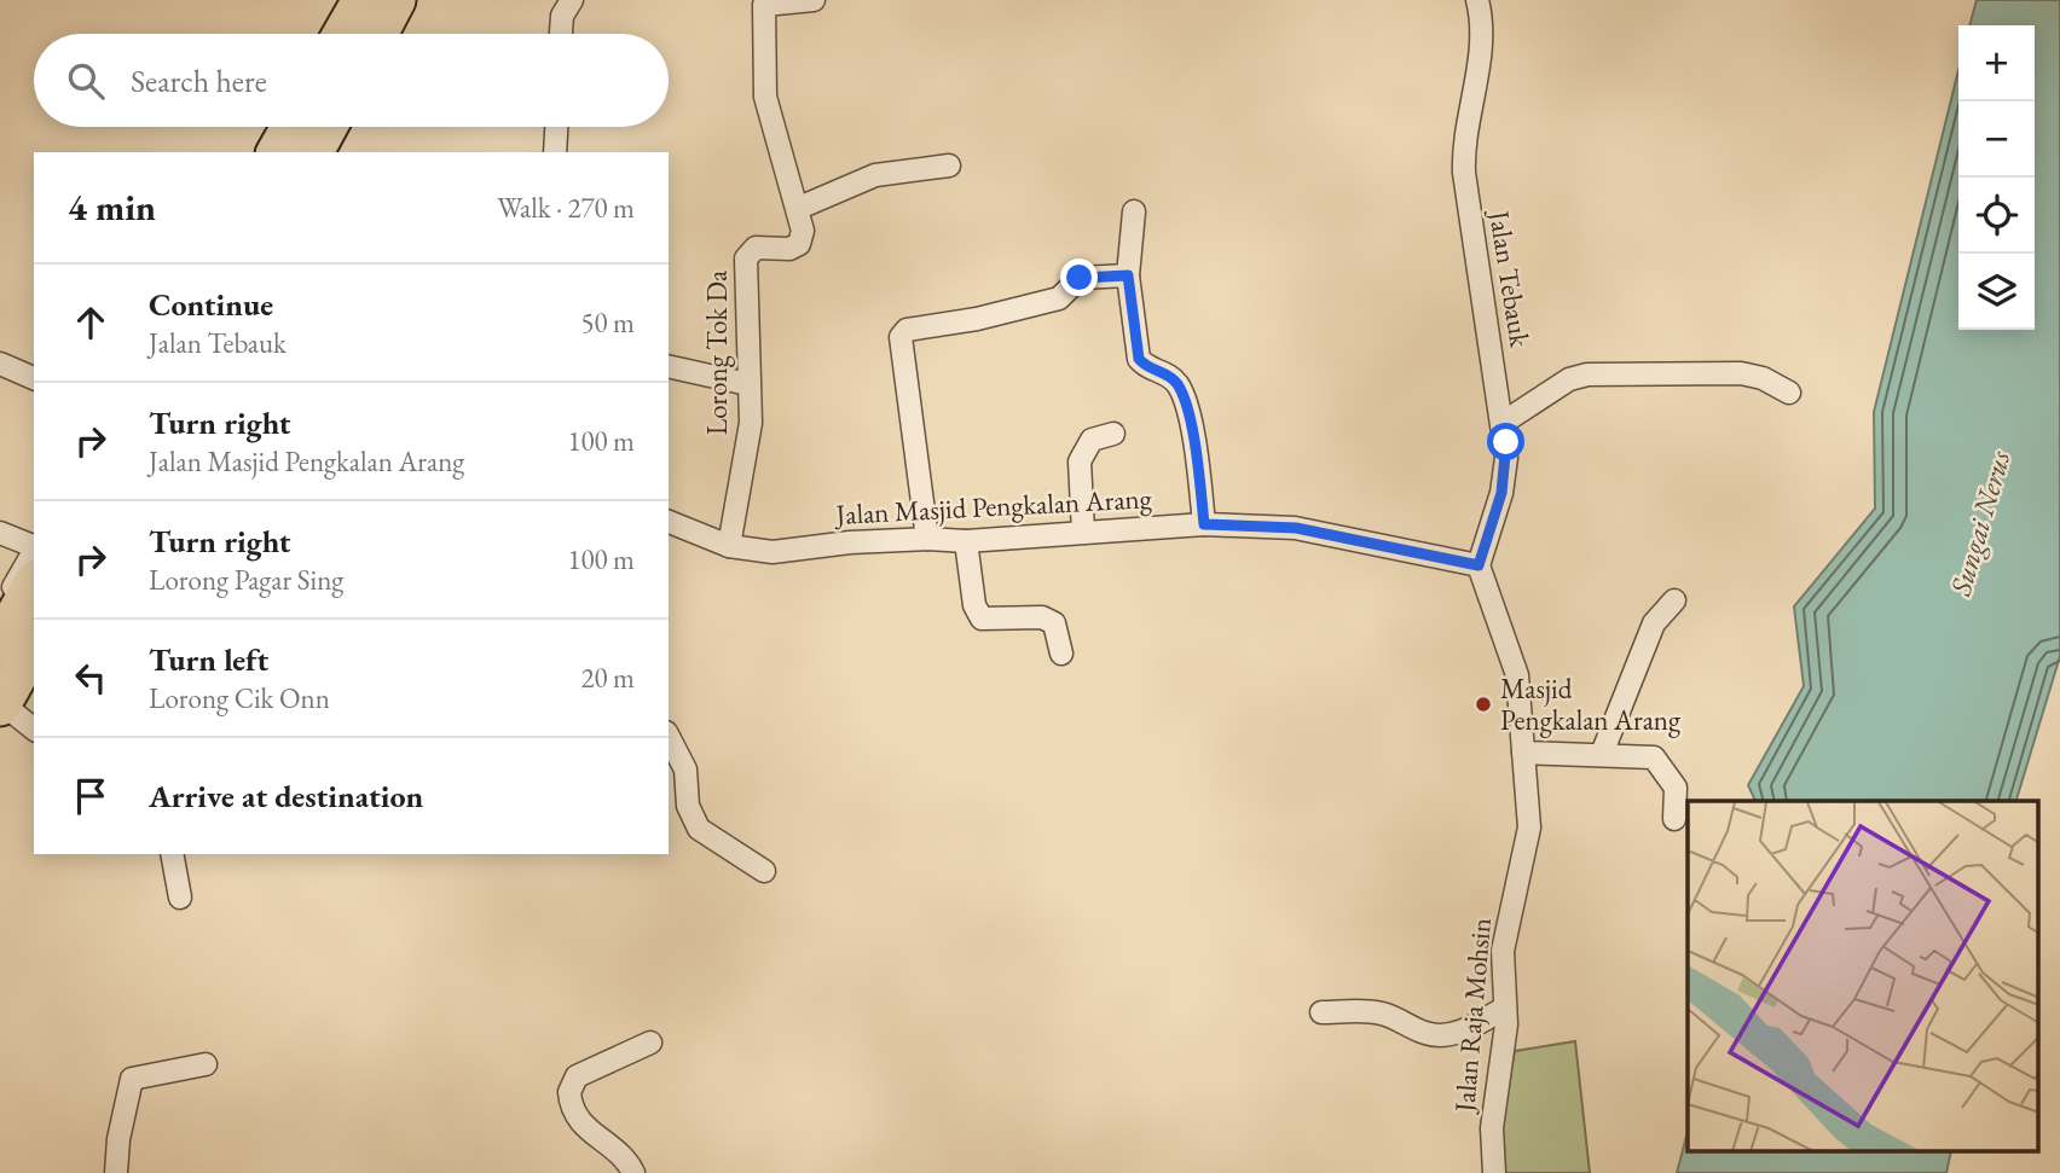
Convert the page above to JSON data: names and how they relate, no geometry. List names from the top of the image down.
{
  "streets": {
    "street": [
      "Jalan Tebauk",
      "Lorong Tok Da",
      "Jalan Masjid Pengkalan Arang",
      "Jalan Raja Mohsin"
    ]
  },
  "crossings": [
    ["Jalan Tebauk", "Jalan Masjid Pengkalan Arang"],
    ["Jalan Tebauk", "Jalan Raja Mohsin"],
    ["Lorong Tok Da", "Jalan Masjid Pengkalan Arang"],
    ["Jalan Masjid Pengkalan Arang", "Jalan Raja Mohsin"]
  ],
  "water": ["Sungai Nerus"],
  "places": ["Masjid Pengkalan Arang"],
  "page": {
    "map_buttons": ["+", "−"],
    "search": "Search here",
    "heading": ["4 min", "Walk · 270 m"],
    "list": [
      ["Continue", "Jalan Tebauk", "50 m"],
      ["Turn right", "Jalan Masjid Pengkalan Arang", "100 m"],
      ["Turn right", "Lorong Pagar Sing", "100 m"],
      ["Turn left", "Lorong Cik Onn", "20 m"],
      "Arrive at destination"
    ]
  }
}
